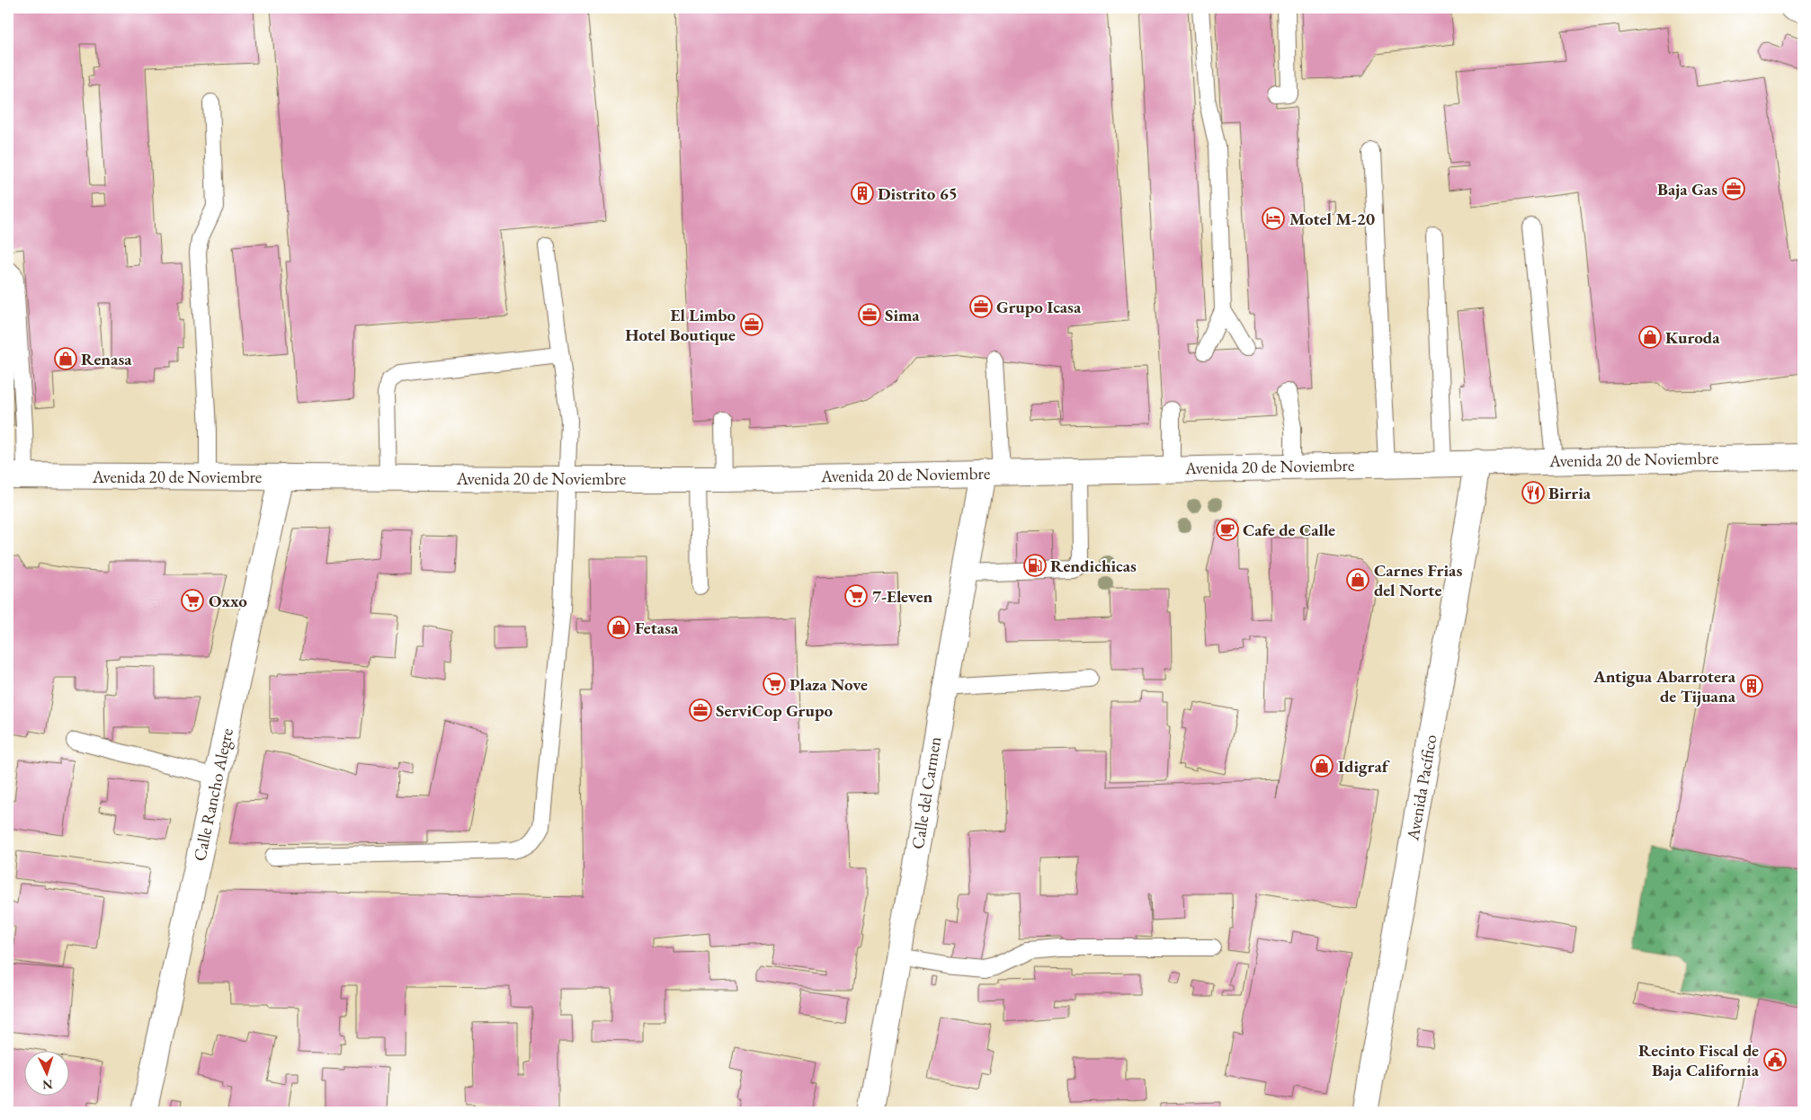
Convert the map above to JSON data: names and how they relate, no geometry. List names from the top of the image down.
{
  "streets": {
    "street": [
      "Avenida 20 de Noviembre",
      "Avenida Pacífico",
      "Calle del Carmen",
      "Calle Rancho Alegre"
    ]
  },
  "crossings": [
    ["Avenida 20 de Noviembre", "Avenida Pacífico"],
    ["Avenida 20 de Noviembre", "Calle del Carmen"],
    ["Avenida 20 de Noviembre", "Calle Rancho Alegre"]
  ],
  "places": {
    "office": [
      "Baja Gas",
      "Grupo Icasa",
      "Sima",
      "El Limbo Hotel Boutique",
      "ServiCop Grupo"
    ],
    "building": ["Distrito 65", "Antigua Abarrotera de Tijuana"],
    "hotel": ["Motel M-20"],
    "shop": [
      "Kuroda",
      "Renasa",
      "Carnes Frias del Norte",
      "Fetasa",
      "Idigraf"
    ],
    "restaurant": ["Birria"],
    "cafe": ["Cafe de Calle"],
    "fuel station": ["Rendichicas"],
    "supermarket": ["7-Eleven", "Oxxo", "Plaza Nove"],
    "public building": ["Recinto Fiscal de Baja California"]
  },
  "north": "bottom"
}
